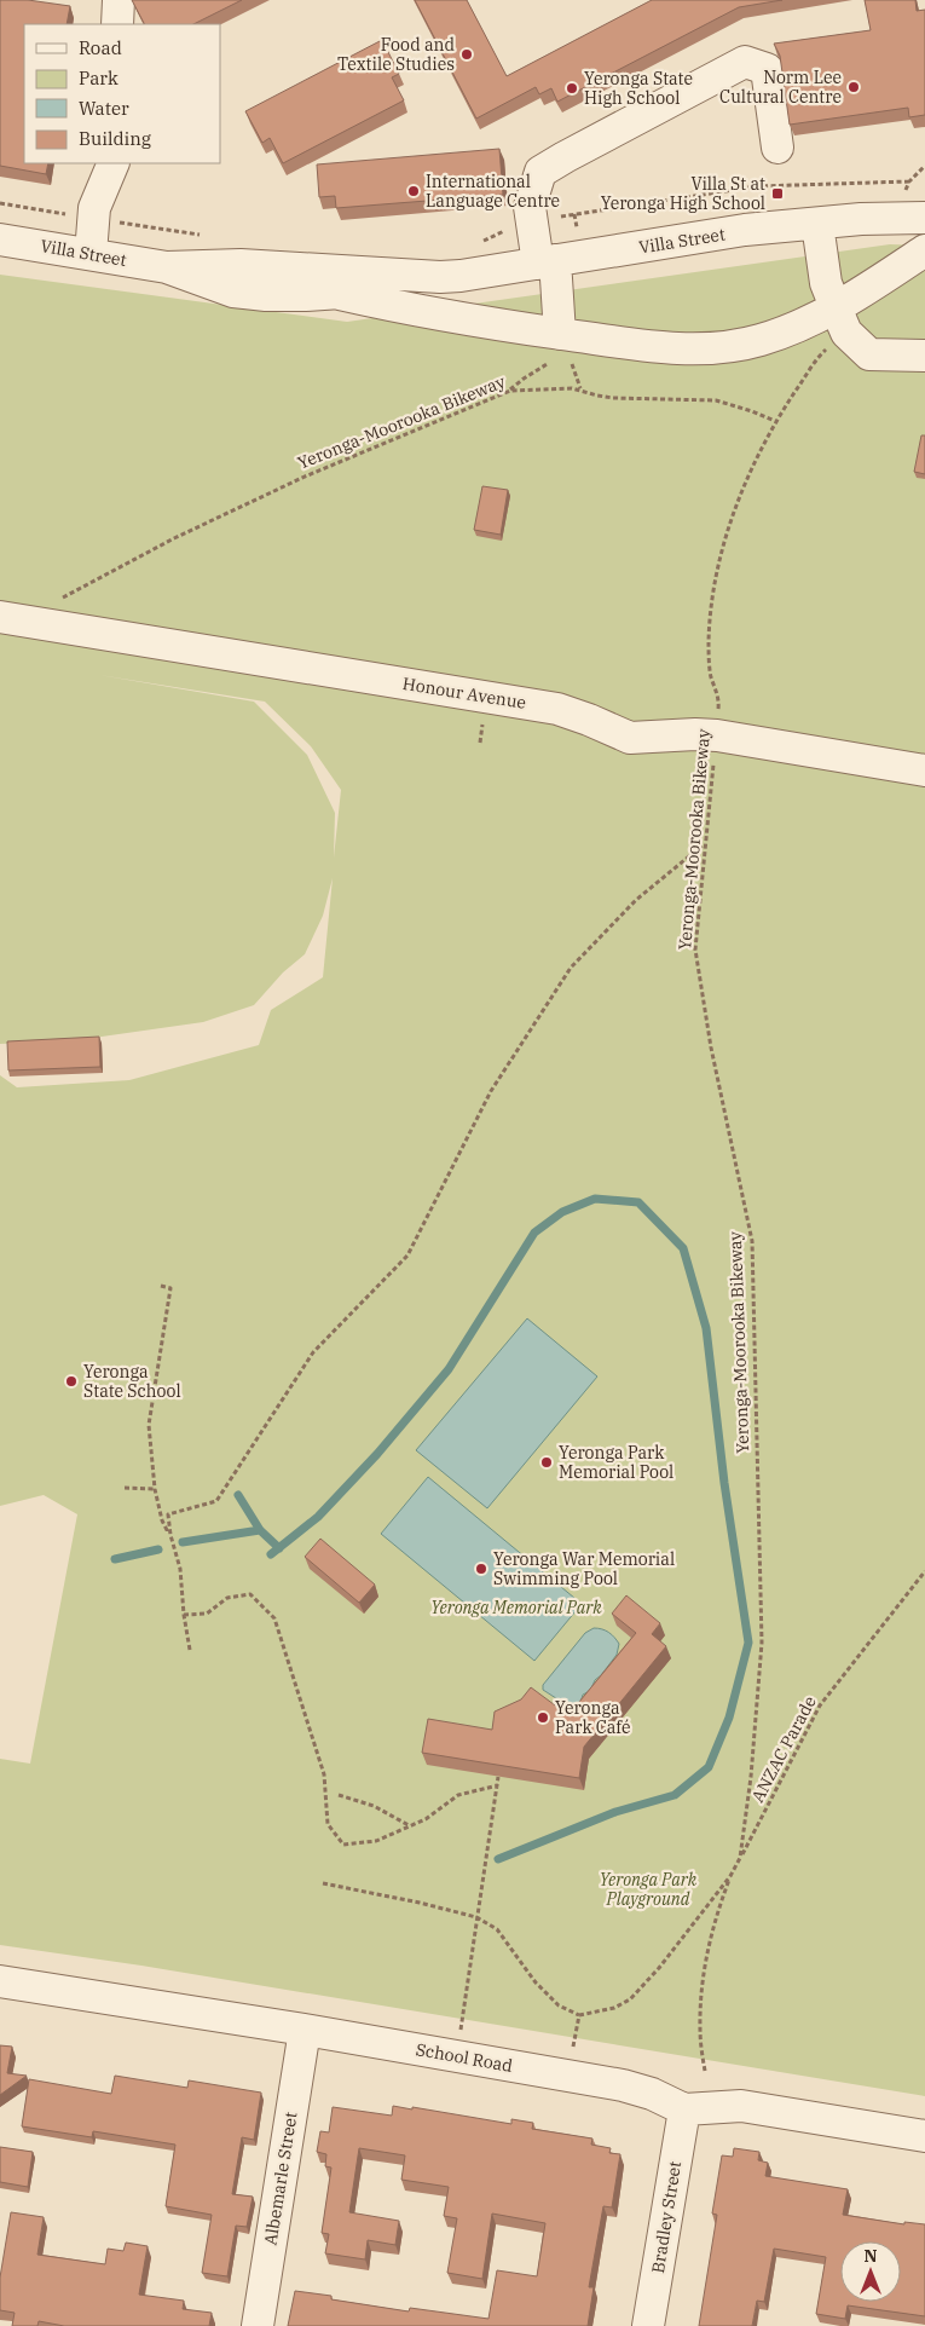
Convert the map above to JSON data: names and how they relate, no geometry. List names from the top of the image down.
{
  "streets": {
    "street": [
      "Villa Street",
      "Honour Avenue",
      "School Road",
      "Albemarle Street",
      "Bradley Street"
    ],
    "path": ["Yeronga-Moorooka Bikeway", "ANZAC Parade"]
  },
  "crossings": [
    ["Yeronga-Moorooka Bikeway", "Honour Avenue"],
    ["Yeronga-Moorooka Bikeway", "ANZAC Parade"],
    ["School Road", "Albemarle Street"],
    ["School Road", "Bradley Street"]
  ],
  "parks": ["Yeronga Memorial Park", "Yeronga Park Playground"],
  "places": {
    "other": [
      "Food and Textile Studies",
      "Norm Lee Cultural Centre",
      "Yeronga State High School",
      "International Language Centre",
      "Yeronga State School",
      "Yeronga Park Memorial Pool",
      "Yeronga War Memorial Swimming Pool",
      "Yeronga Park Café"
    ],
    "transit": ["Villa St at Yeronga High School"]
  },
  "legend": [
    "Road",
    "Park",
    "Water",
    "Building"
  ],
  "north": "top"
}
